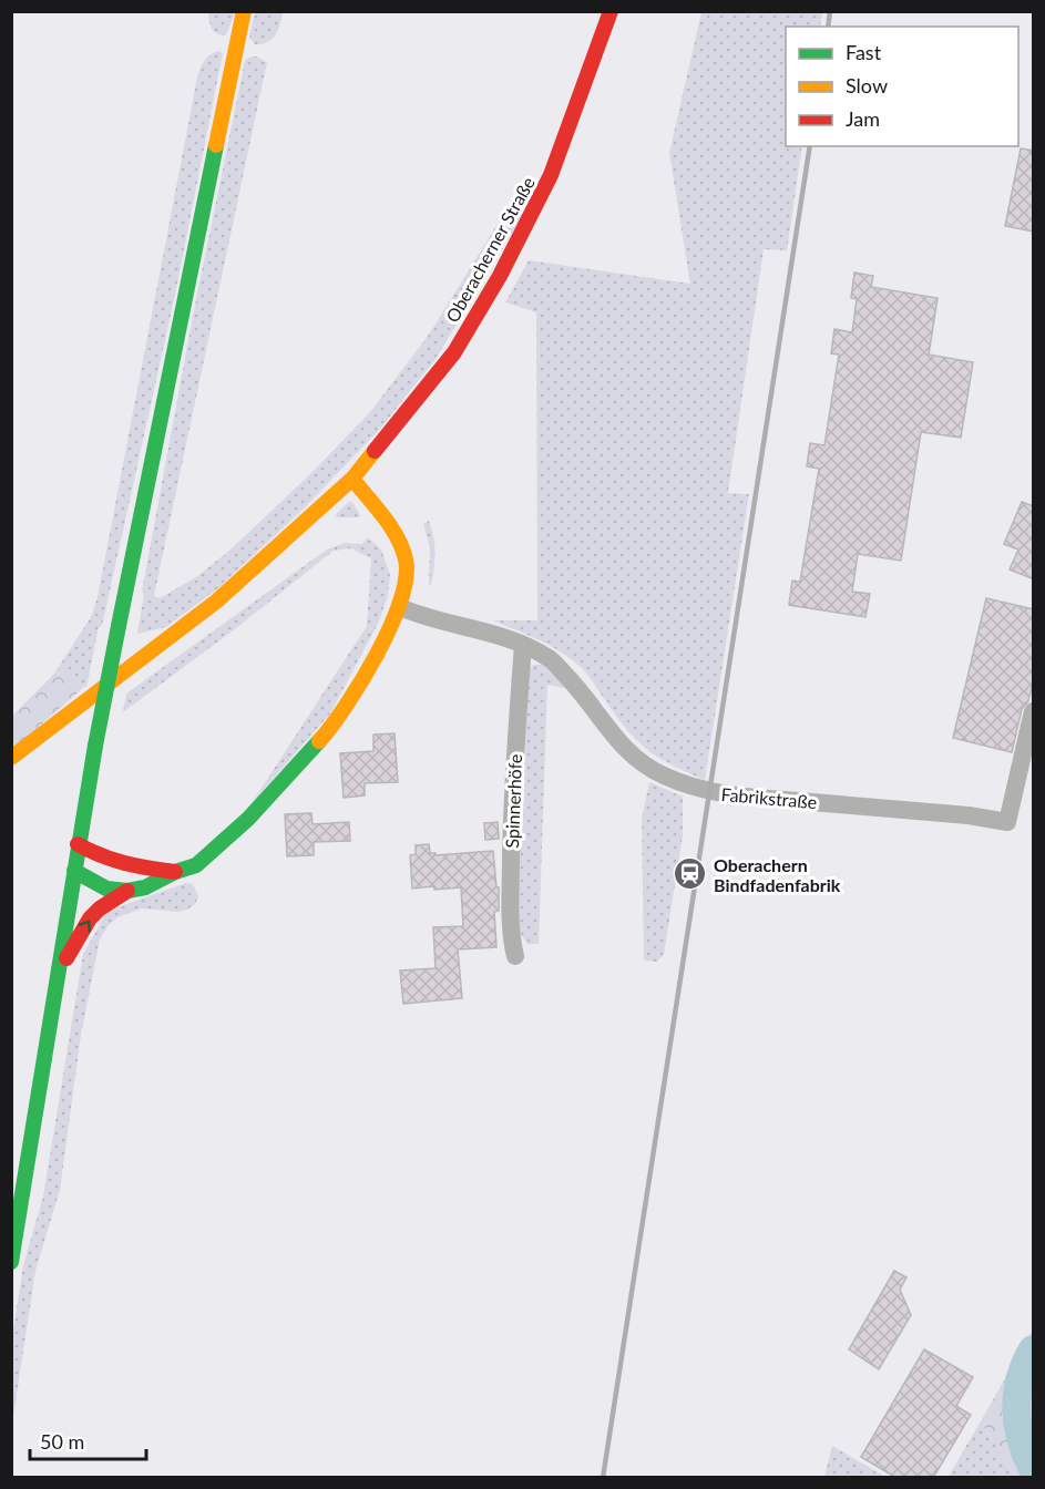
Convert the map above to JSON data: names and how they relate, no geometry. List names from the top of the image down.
{
  "streets": {
    "main road": ["Oberacherner Straße"],
    "street": ["Fabrikstraße", "Spinnerhöfe"]
  },
  "crossings": [
    ["Fabrikstraße", "Spinnerhöfe"]
  ],
  "places": {
    "station": ["Oberachern Bindfadenfabrik"]
  },
  "legend": ["Fast", "Slow", "Jam"],
  "scale_bar": "50 m"
}
